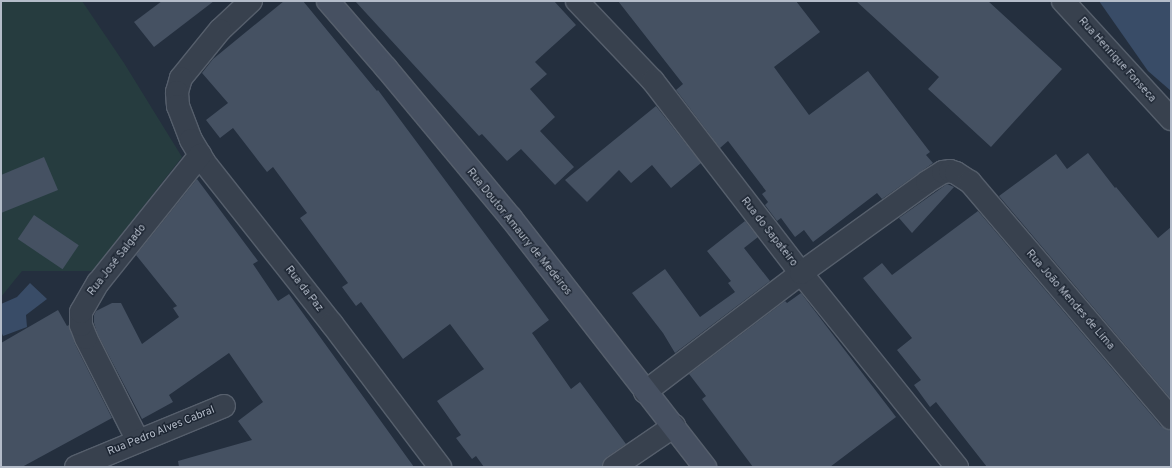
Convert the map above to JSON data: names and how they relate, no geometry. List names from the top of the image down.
{
  "streets": {
    "street": [
      "Rua Henrique Fonseca",
      "Rua Doutor Amaury de Medeiros",
      "Rua do Sapateiro",
      "Rua José Salgado",
      "Rua da Paz",
      "Rua João Mendes de Lima",
      "Rua Pedro Alves Cabral"
    ]
  },
  "crossings": [
    ["Rua do Sapateiro", "Rua João Mendes de Lima"],
    ["Rua José Salgado", "Rua da Paz"],
    ["Rua José Salgado", "Rua Pedro Alves Cabral"]
  ]
}
